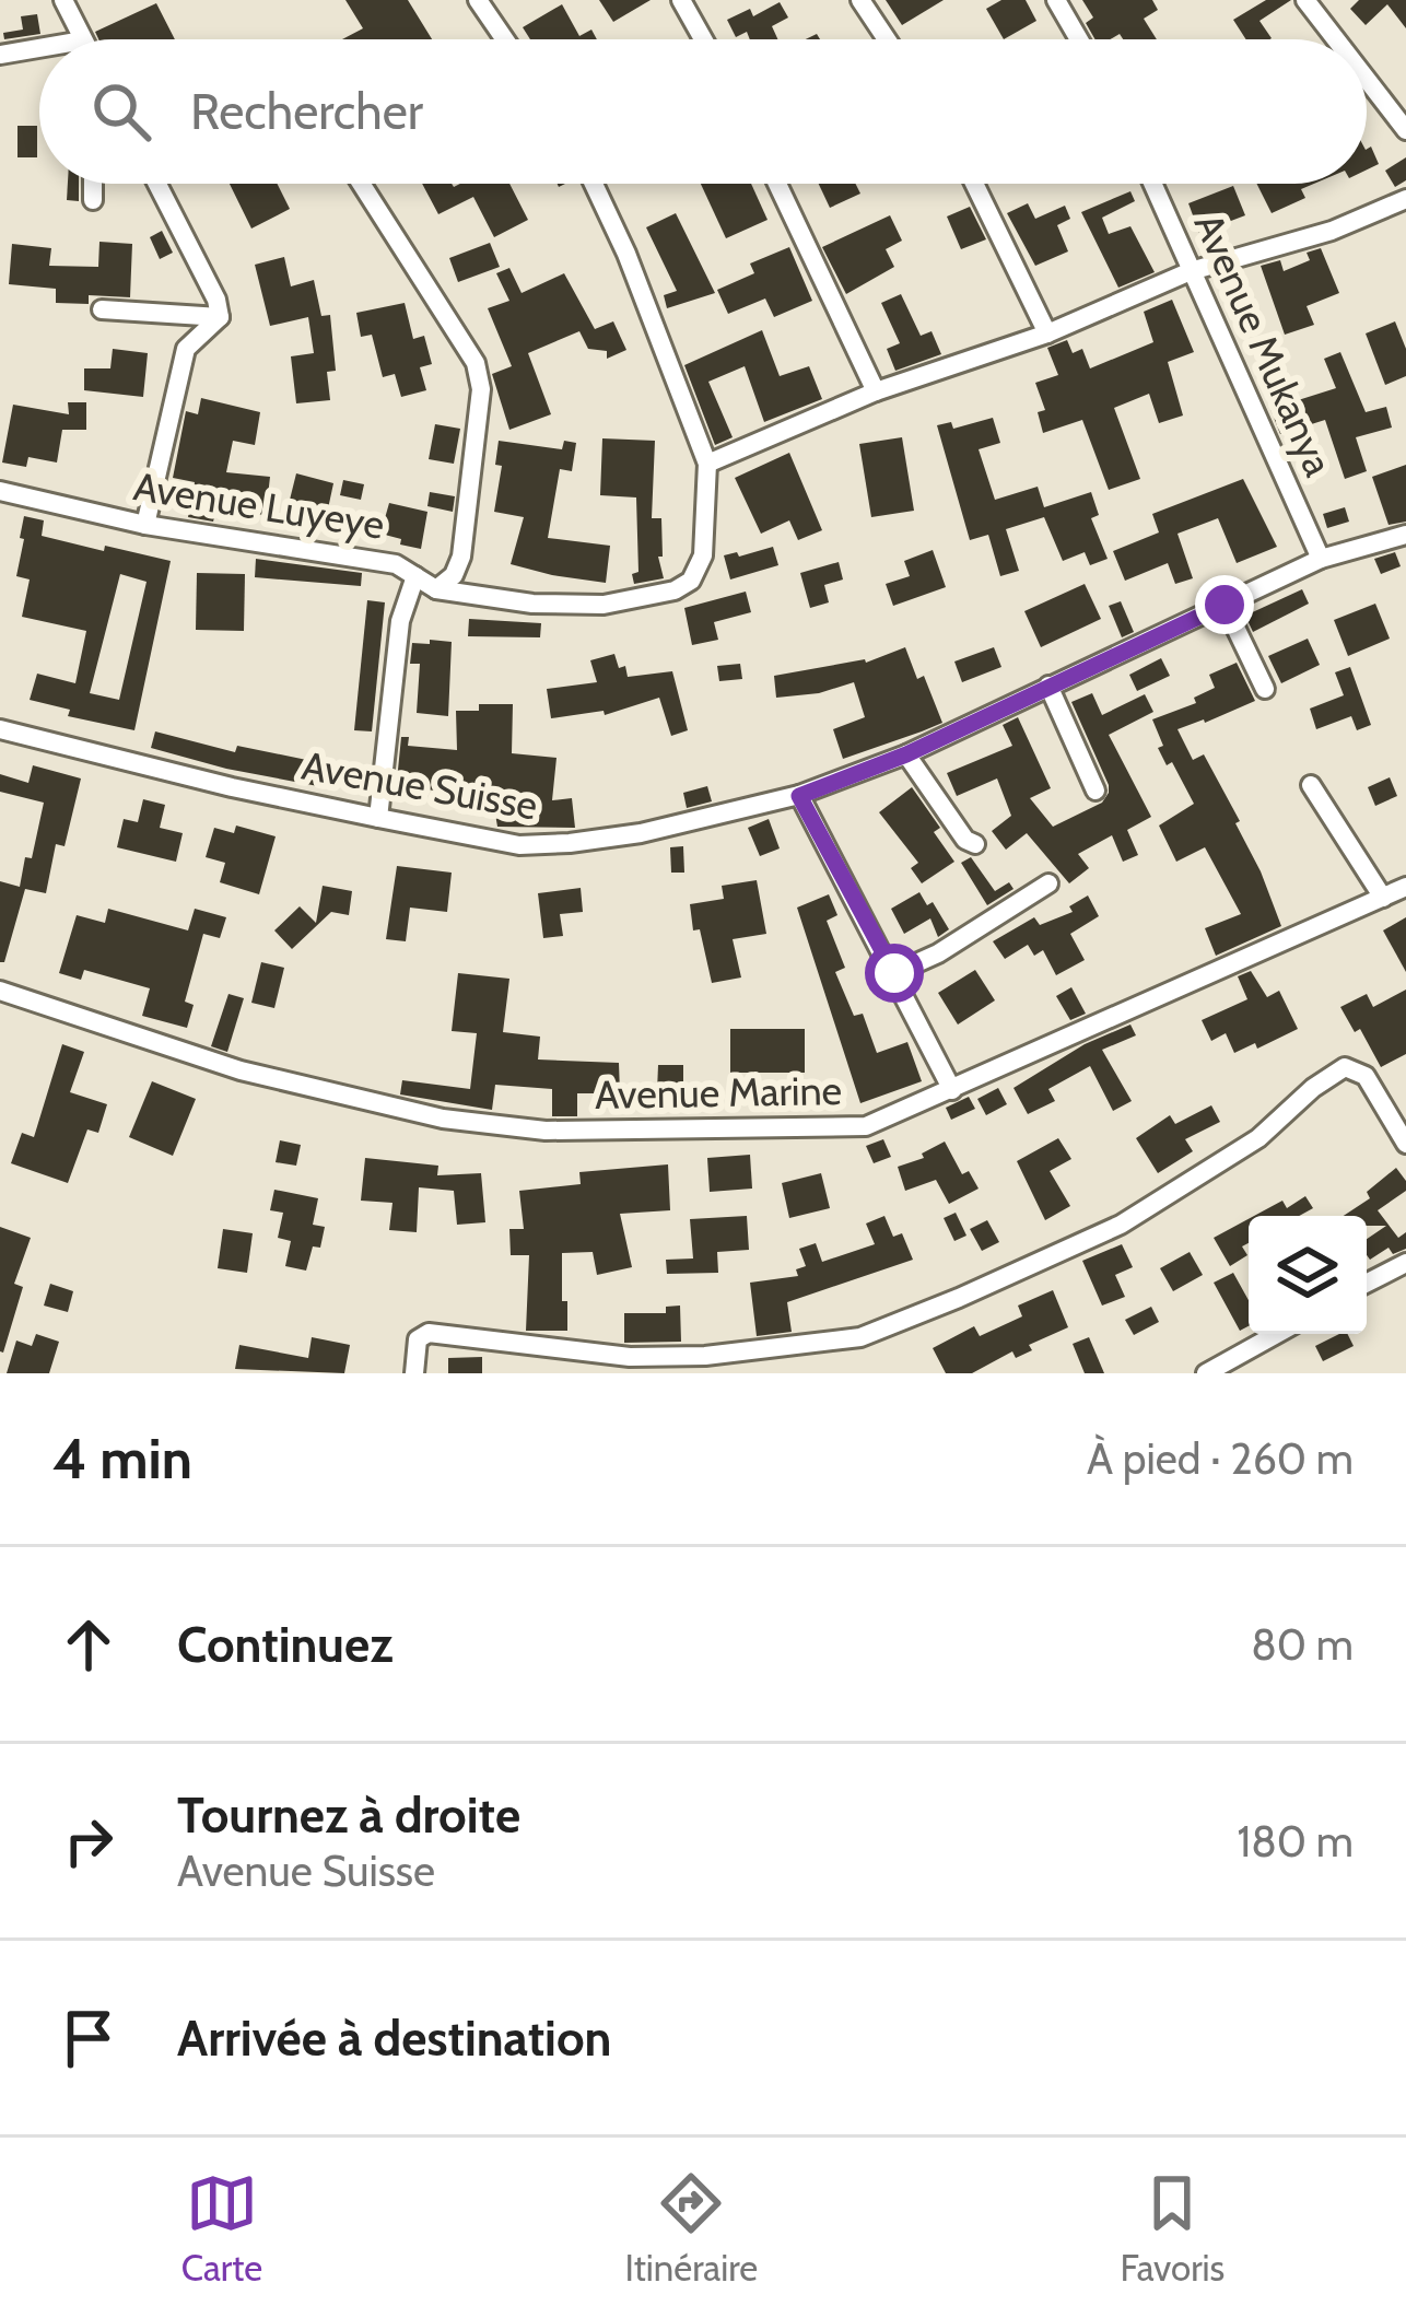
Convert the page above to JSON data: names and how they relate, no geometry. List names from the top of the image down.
{
  "streets": {
    "street": [
      "Avenue Mukanya",
      "Avenue Luyeye",
      "Avenue Suisse",
      "Avenue Marine"
    ]
  },
  "crossings": [
    ["Avenue Mukanya", "Avenue Suisse"]
  ],
  "page": {
    "search": "Rechercher",
    "heading": ["4 min", "À pied · 260 m"],
    "list": [
      ["Continuez", "80 m"],
      ["Tournez à droite", "Avenue Suisse", "180 m"],
      "Arrivée à destination"
    ],
    "nav": ["Carte", "Itinéraire", "Favoris"]
  }
}
